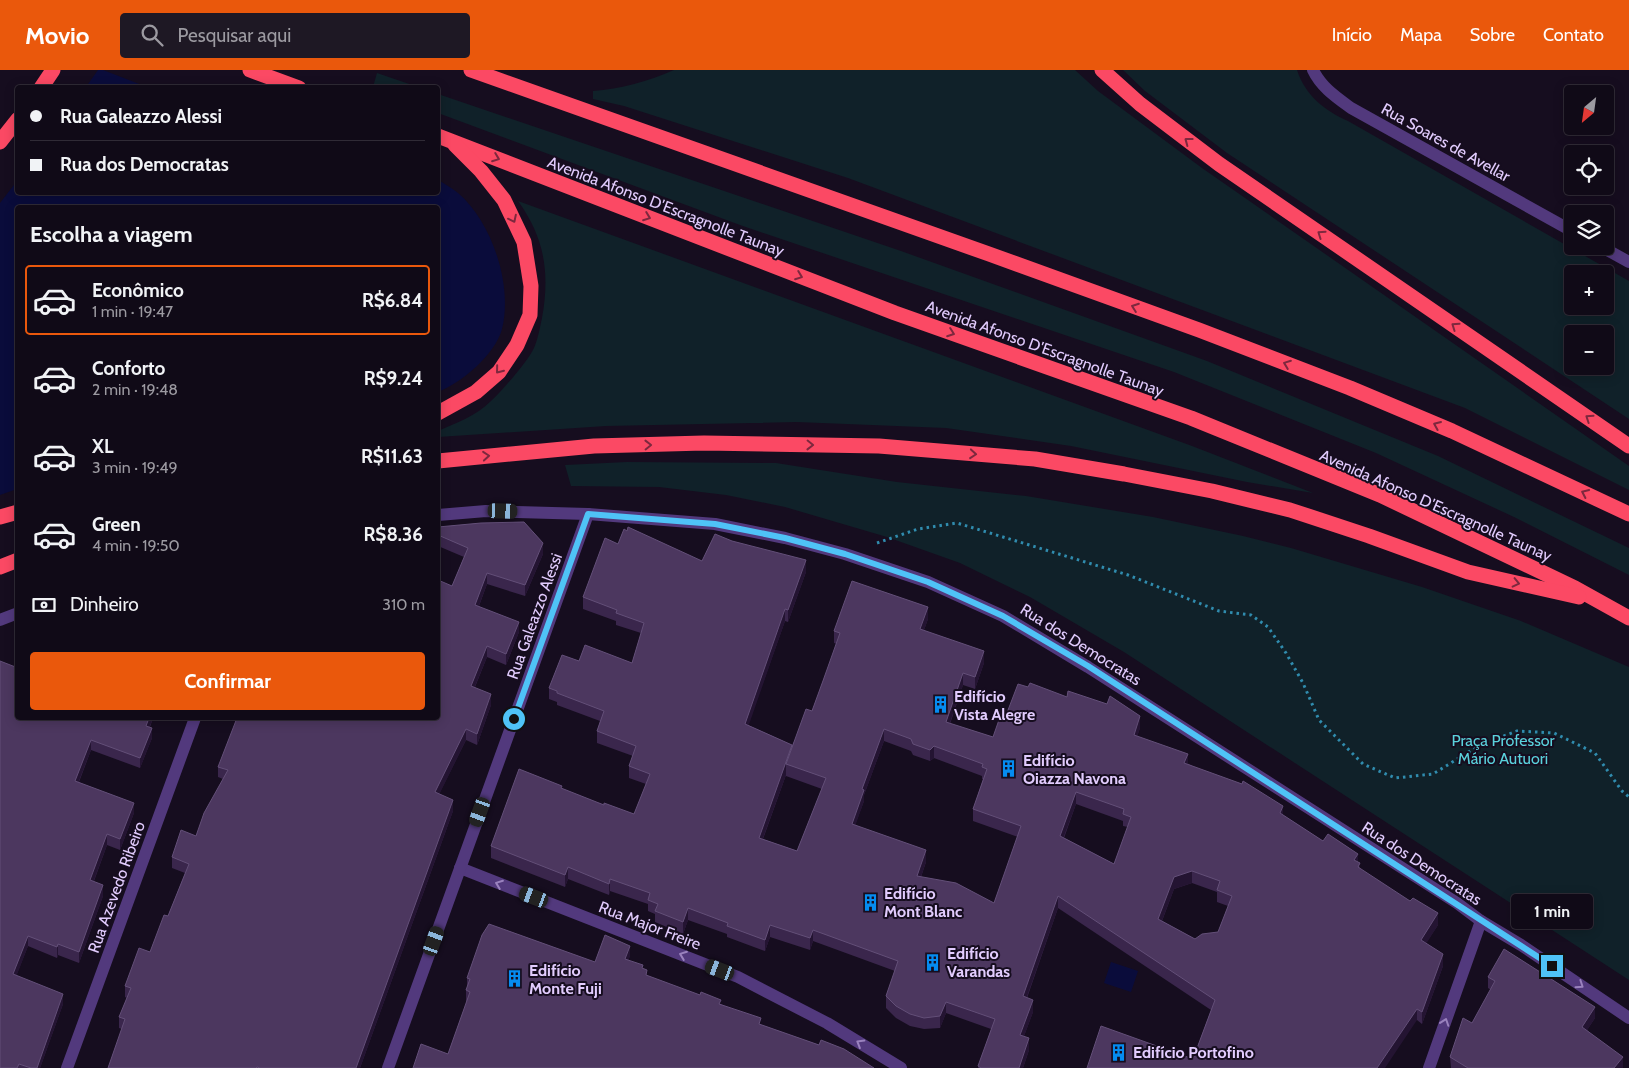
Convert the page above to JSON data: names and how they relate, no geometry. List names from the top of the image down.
{
  "streets": {
    "highway": ["Avenida Afonso D'Escragnolle Taunay"],
    "street": [
      "Rua Soares de Avellar",
      "Rua Galeazzo Alessi",
      "Rua dos Democratas",
      "Rua Azevedo Ribeiro",
      "Rua Major Freire"
    ]
  },
  "crossings": [
    ["Rua Galeazzo Alessi", "Rua dos Democratas"],
    ["Rua Galeazzo Alessi", "Rua Major Freire"]
  ],
  "one_way": ["Rua Major Freire"],
  "parks": ["Praça Professor Mário Autuori"],
  "places": {
    "building": [
      "Edifício Vista Alegre",
      "Edifício Oiazza Navona",
      "Edifício Mont Blanc",
      "Edifício Varandas",
      "Edifício Monte Fuji",
      "Edifício Portofino"
    ]
  },
  "north": "bottom left",
  "page": {
    "header": "Movio",
    "search": "Pesquisar aqui",
    "nav": [
      "Início",
      "Mapa",
      "Sobre",
      "Contato"
    ],
    "map_buttons": ["+", "−"],
    "banner": ["Rua Galeazzo Alessi", "Rua dos Democratas"],
    "heading": "Escolha a viagem",
    "list": [
      {
        "name": "Econômico",
        "note": "1 min · 19:47",
        "value": "R$6.84"
      },
      {
        "name": "Conforto",
        "note": "2 min · 19:48",
        "value": "R$9.24"
      },
      {
        "name": "XL",
        "note": "3 min · 19:49",
        "value": "R$11.63"
      },
      {
        "name": "Green",
        "note": "4 min · 19:50",
        "value": "R$8.36"
      }
    ],
    "pay": ["Dinheiro", "310 m"],
    "buttons": "Confirmar",
    "bubble": "1 min"
  }
}
